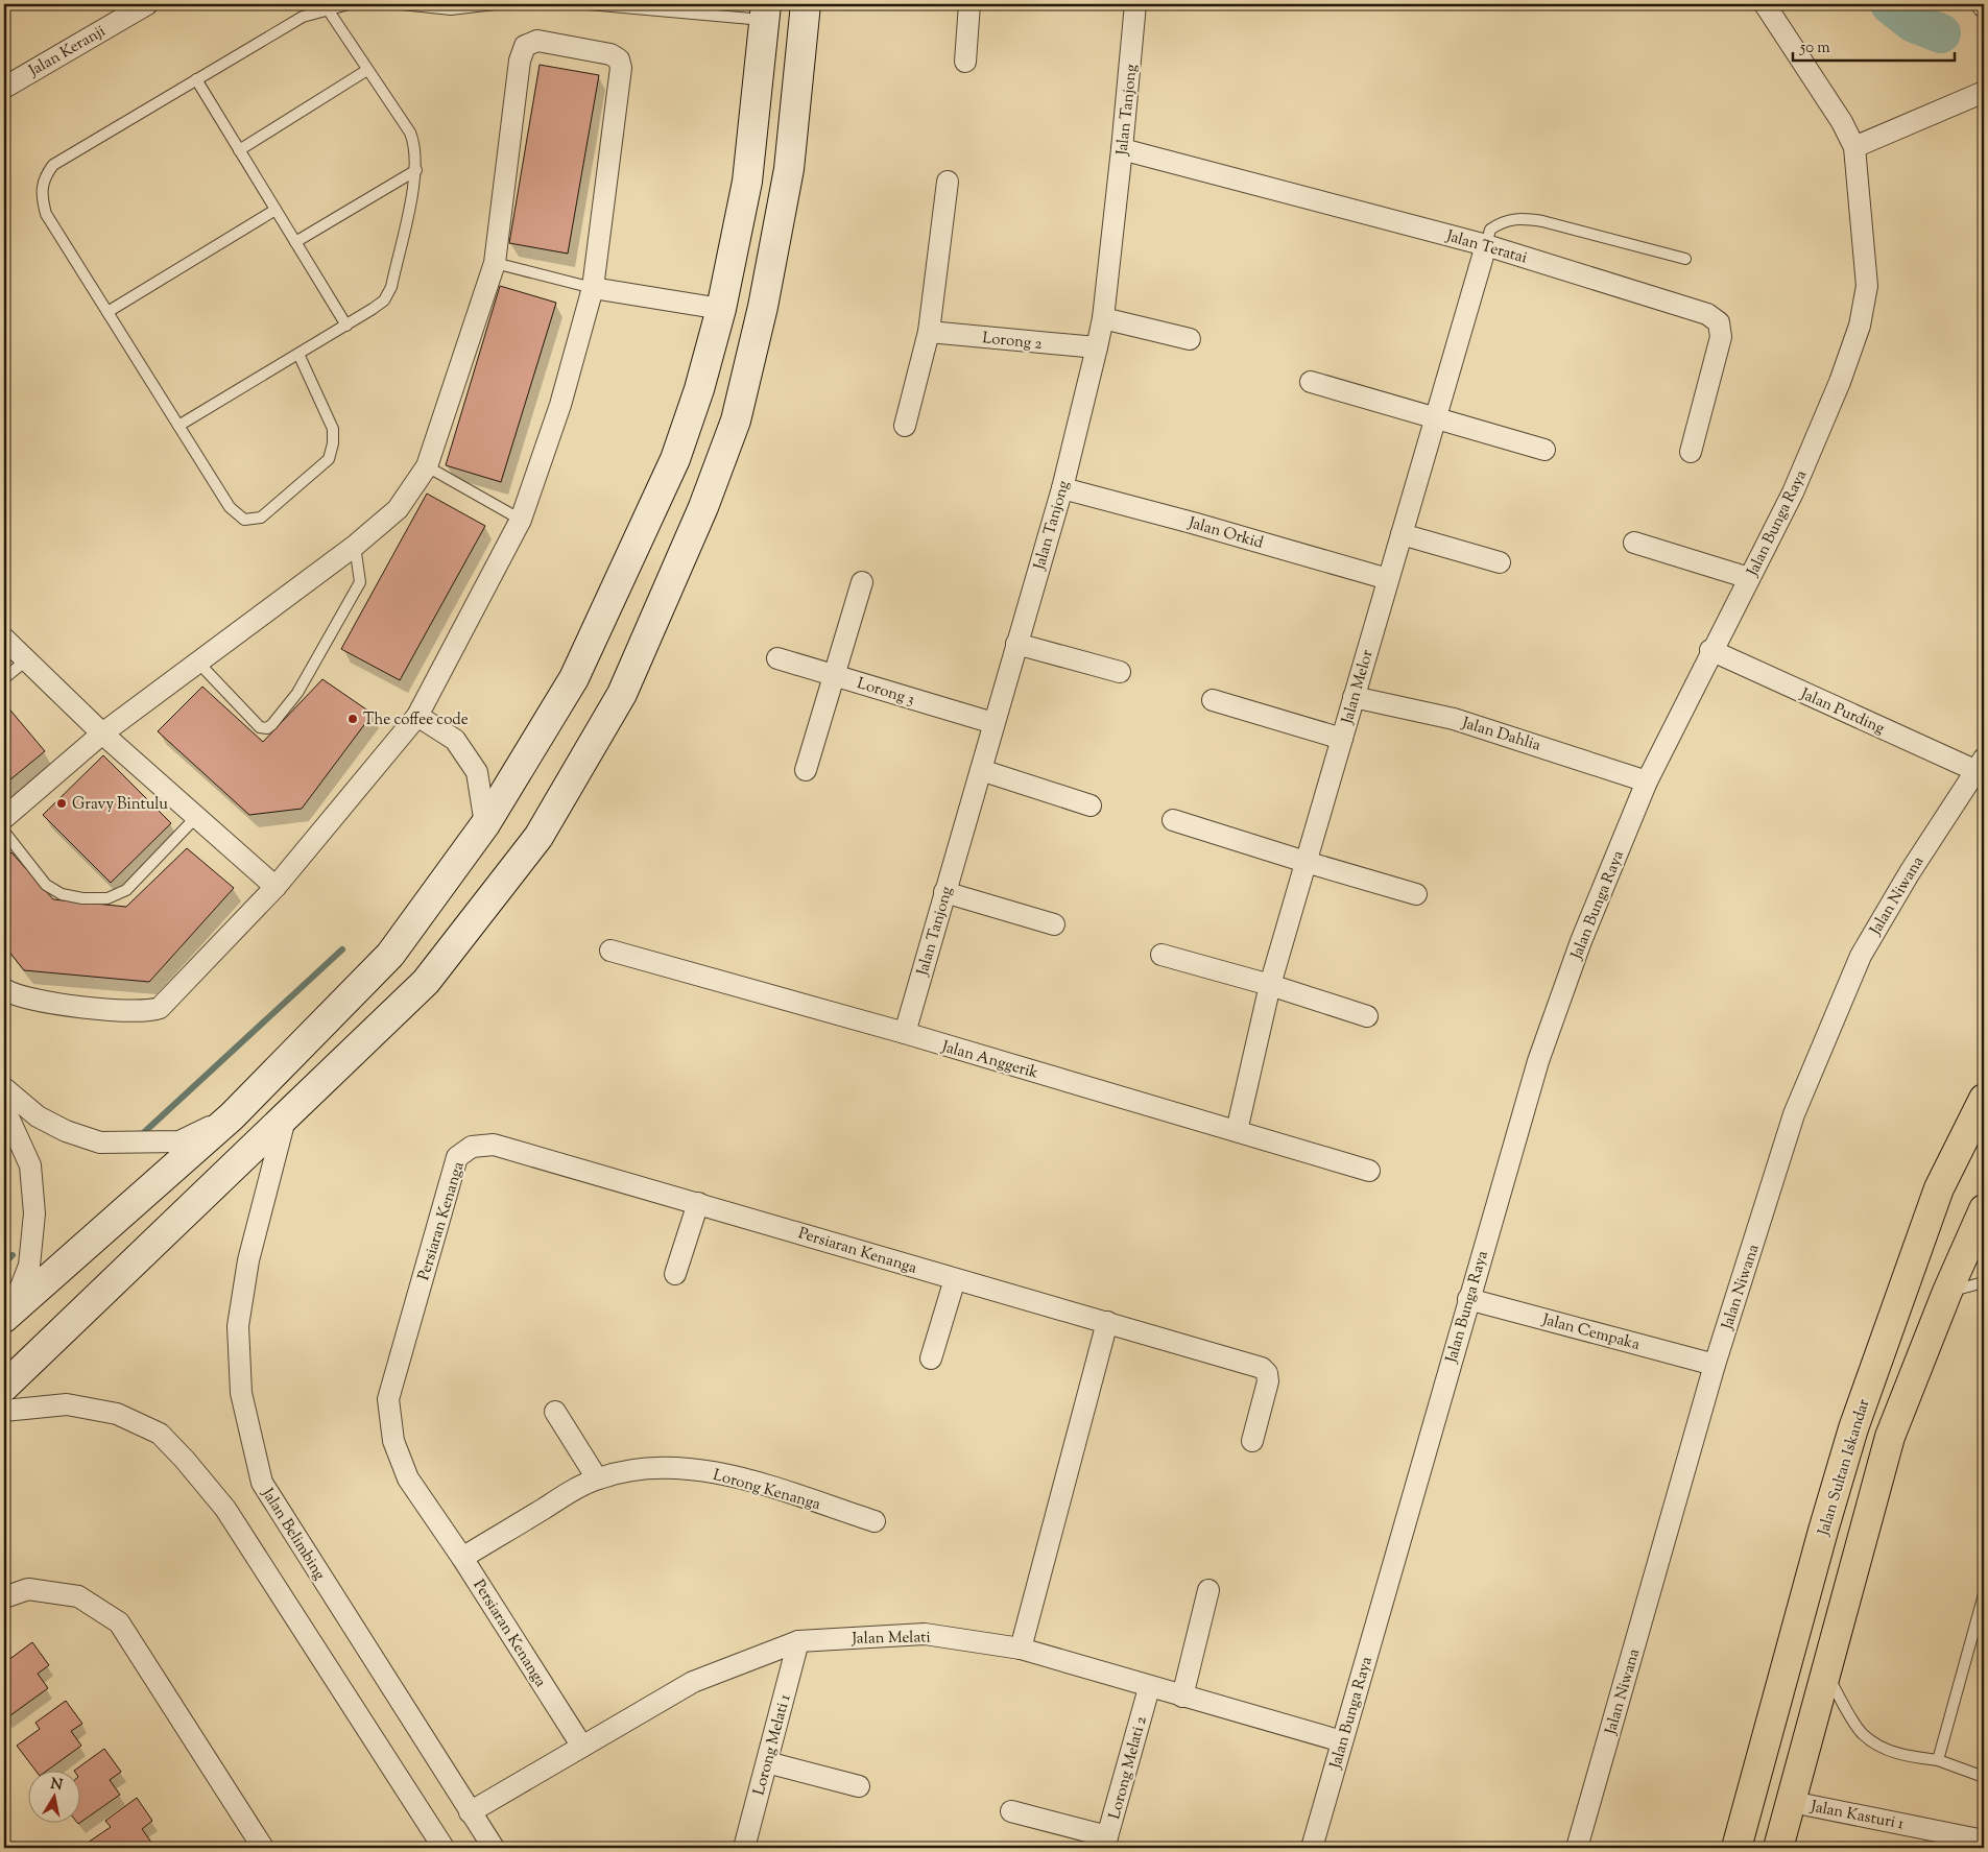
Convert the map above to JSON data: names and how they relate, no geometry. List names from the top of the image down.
{
  "streets": {
    "main road": ["Jalan Sultan Iskandar"],
    "street": [
      "Jalan Keranji",
      "Jalan Tanjong",
      "Jalan Teratai",
      "Lorong 2",
      "Jalan Bunga Raya",
      "Jalan Orkid",
      "Jalan Melor",
      "Lorong 3",
      "Jalan Purding",
      "Jalan Dahlia",
      "Jalan Niwana",
      "Jalan Anggerik",
      "Persiaran Kenanga",
      "Jalan Cempaka",
      "Lorong Kenanga",
      "Jalan Belimbing",
      "Jalan Melati",
      "Lorong Melati 1",
      "Lorong Melati 2",
      "Jalan Kasturi 1"
    ]
  },
  "crossings": [
    ["Jalan Tanjong", "Jalan Teratai"],
    ["Jalan Tanjong", "Lorong 2"],
    ["Jalan Tanjong", "Jalan Orkid"],
    ["Jalan Tanjong", "Lorong 3"],
    ["Jalan Tanjong", "Jalan Anggerik"],
    ["Jalan Teratai", "Jalan Melor"],
    ["Jalan Bunga Raya", "Jalan Purding"],
    ["Jalan Bunga Raya", "Jalan Dahlia"],
    ["Jalan Bunga Raya", "Jalan Cempaka"],
    ["Jalan Bunga Raya", "Jalan Melati"],
    ["Jalan Orkid", "Jalan Melor"],
    ["Jalan Melor", "Jalan Dahlia"],
    ["Jalan Melor", "Jalan Anggerik"],
    ["Jalan Purding", "Jalan Niwana"],
    ["Jalan Niwana", "Jalan Cempaka"],
    ["Persiaran Kenanga", "Lorong Kenanga"],
    ["Persiaran Kenanga", "Jalan Melati"],
    ["Jalan Belimbing", "Jalan Melati"],
    ["Jalan Melati", "Lorong Melati 1"],
    ["Jalan Melati", "Lorong Melati 2"]
  ],
  "places": ["The coffee code", "Gravy Bintulu"],
  "scale_bar": "50 m",
  "north": "top"
}
